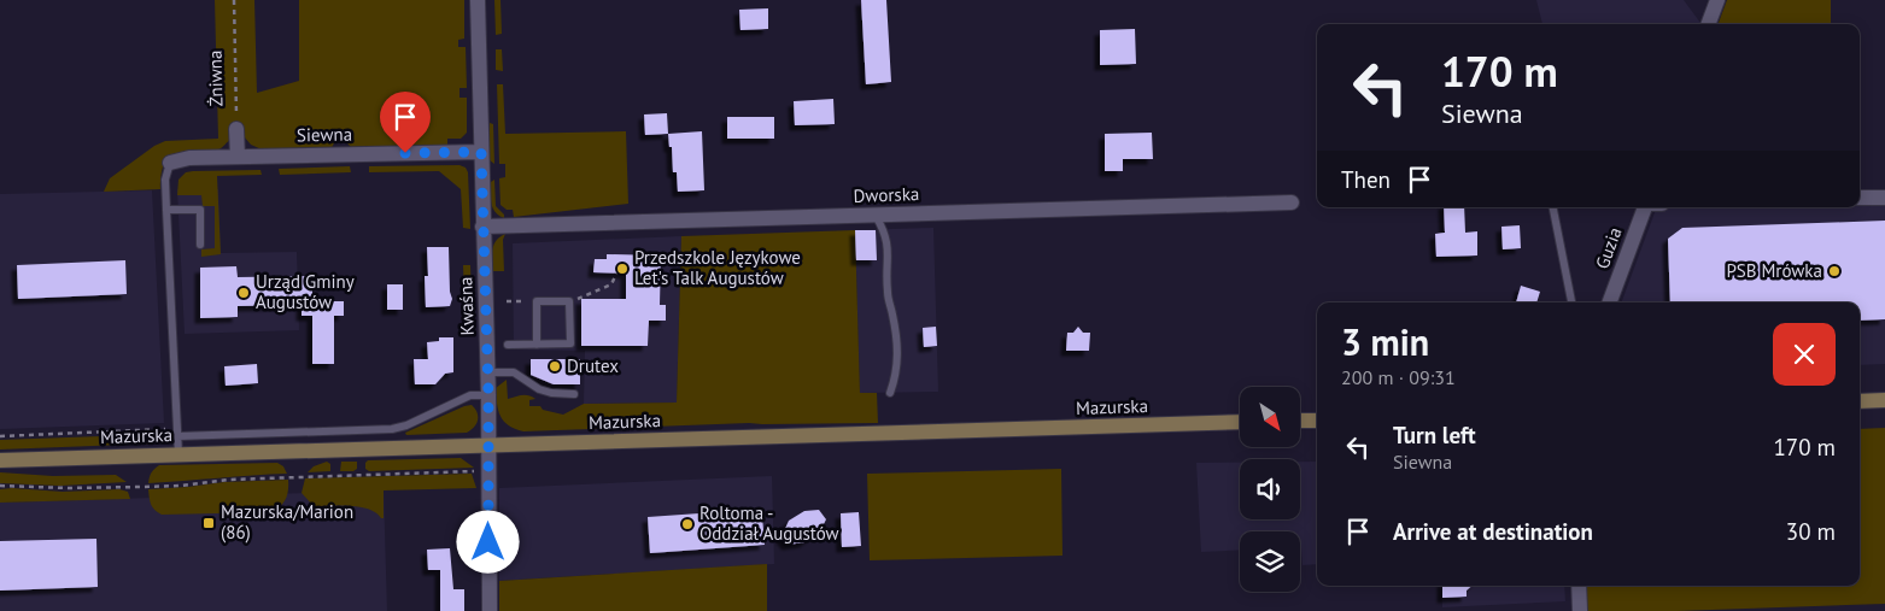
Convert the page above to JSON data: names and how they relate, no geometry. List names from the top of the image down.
{
  "streets": {
    "main road": ["Mazurska"],
    "street": [
      "Żniwna",
      "Siewna",
      "Dworska",
      "Guzia",
      "Kwaśna"
    ]
  },
  "crossings": [
    ["Żniwna", "Siewna"],
    ["Siewna", "Kwaśna"],
    ["Dworska", "Kwaśna"],
    ["Kwaśna", "Mazurska"]
  ],
  "places": {
    "other": [
      "Przedszkole Językowe Let's Talk Augustów",
      "PSB Mrówka",
      "Urząd Gminy Augustów",
      "Drutex",
      "Roltoma - Oddział Augustów"
    ],
    "transit": ["Mazurska/Marion (86)"]
  },
  "north": "bottom right",
  "page": {
    "turn": ["170 m", "Siewna"],
    "then": "Then",
    "heading": ["3 min", "200 m · 09:31"],
    "list": [
      {
        "name": "Turn left",
        "note": "Siewna",
        "value": "170 m"
      },
      {
        "name": "Arrive at destination",
        "value": "30 m"
      }
    ]
  }
}
